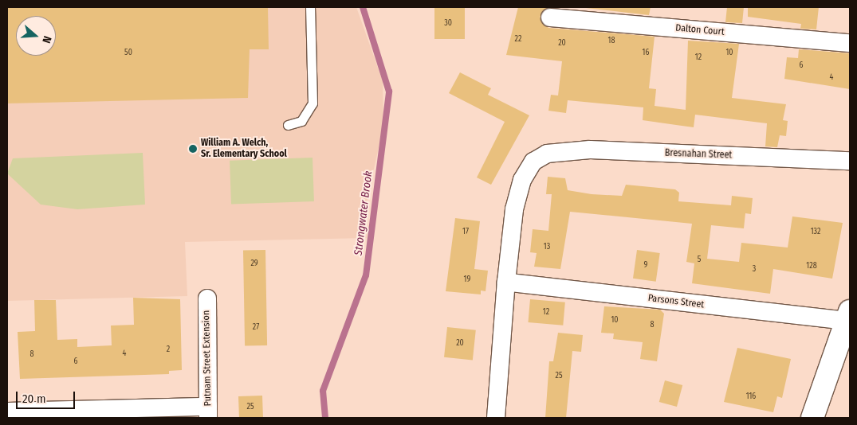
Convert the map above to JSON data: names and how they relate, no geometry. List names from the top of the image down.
{
  "streets": {
    "street": [
      "Dalton Court",
      "Bresnahan Street",
      "Parsons Street",
      "Putnam Street Extension"
    ]
  },
  "crossings": [
    ["Bresnahan Street", "Parsons Street"]
  ],
  "water": ["Strongwater Brook"],
  "places": ["William A. Welch, Sr. Elementary School"],
  "house_numbers": [
    "30",
    "22",
    "18",
    "20",
    "50",
    "16",
    "10",
    "12",
    "6",
    "4",
    "17",
    "132",
    "13",
    "5",
    "29",
    "9",
    "128",
    "3",
    "19",
    "12",
    "10",
    "8",
    "27",
    "20",
    "2",
    "4",
    "8",
    "6",
    "25",
    "116",
    "25"
  ],
  "scale_bar": "20 m",
  "north": "right"
}
